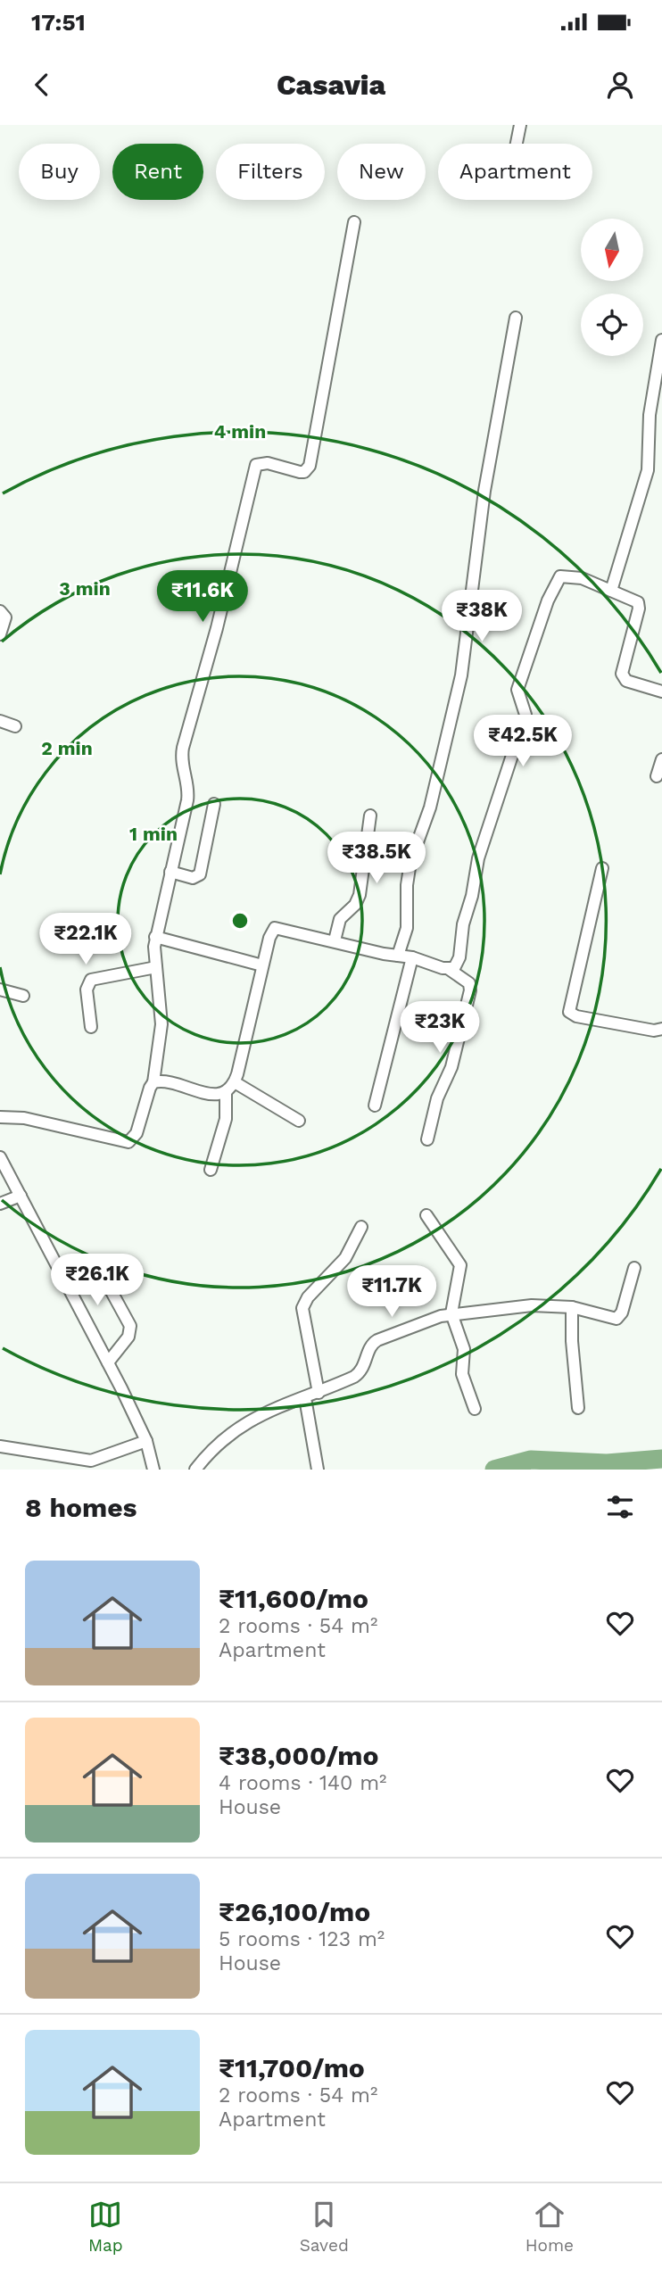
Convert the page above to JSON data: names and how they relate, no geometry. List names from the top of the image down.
{
  "north": "bottom",
  "page": {
    "status": "17:51",
    "header": "Casavia",
    "chip": [
      "Buy",
      "Rent",
      "Filters",
      "New",
      "Apartment"
    ],
    "price": [
      "₹11.6K",
      "₹38K",
      "₹42.5K",
      "₹38.5K",
      "₹22.1K",
      "₹23K",
      "₹26.1K",
      "₹11.7K"
    ],
    "heading": "8 homes",
    "list": [
      {
        "name": "₹11,600/mo",
        "note": "2 rooms · 54 m² · Apartment"
      },
      {
        "name": "₹38,000/mo",
        "note": "4 rooms · 140 m² · House"
      },
      {
        "name": "₹26,100/mo",
        "note": "5 rooms · 123 m² · House"
      },
      {
        "name": "₹11,700/mo",
        "note": "2 rooms · 54 m² · Apartment"
      }
    ],
    "tabs": ["Map", "Saved", "Home"]
  },
  "rings": [
    "4 min",
    "3 min",
    "2 min",
    "1 min"
  ]
}
